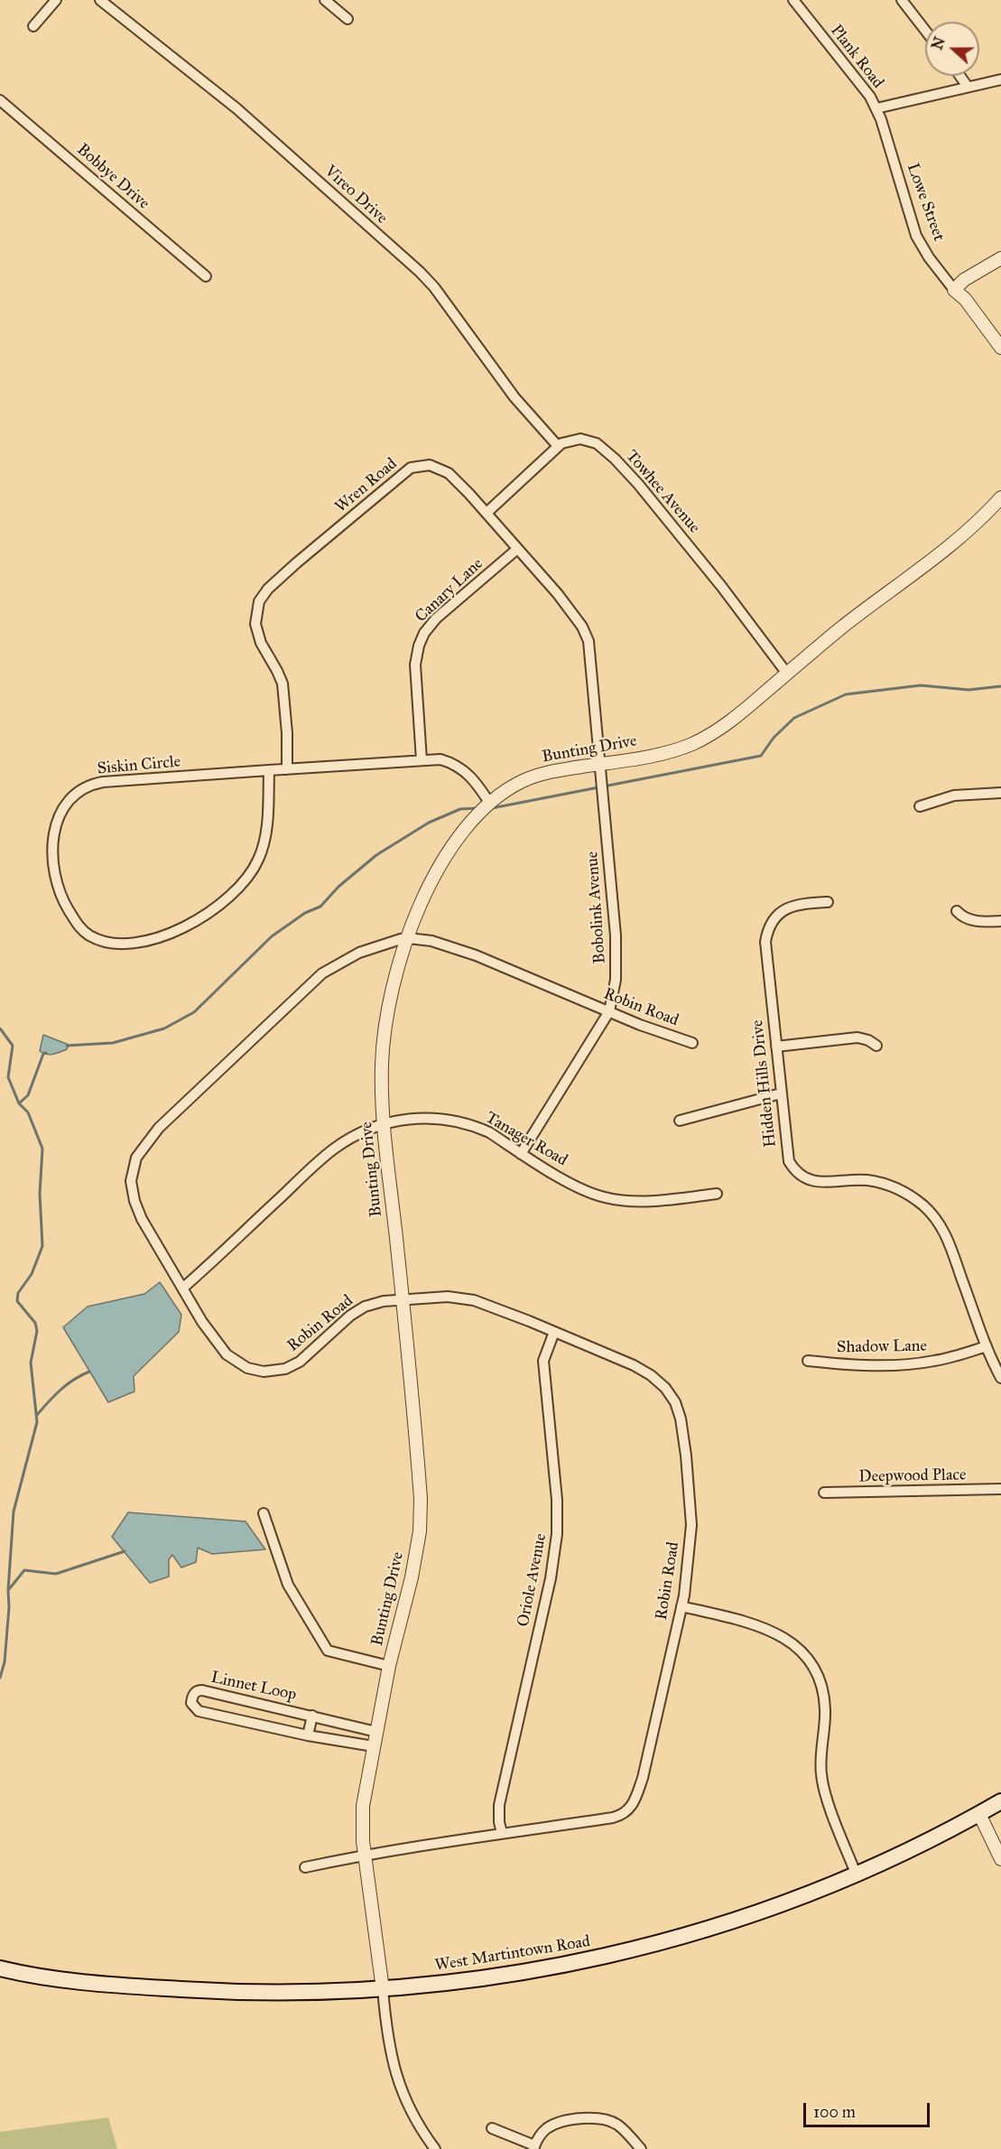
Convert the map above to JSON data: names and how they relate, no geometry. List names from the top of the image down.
{
  "streets": {
    "main road": ["West Martintown Road"],
    "street": [
      "Plank Road",
      "Bobbye Drive",
      "Vireo Drive",
      "Lowe Street",
      "Wren Road",
      "Towhee Avenue",
      "Canary Lane",
      "Bunting Drive",
      "Siskin Circle",
      "Bobolink Avenue",
      "Robin Road",
      "Hidden Hills Drive",
      "Tanager Road",
      "Shadow Lane",
      "Deepwood Place",
      "Oriole Avenue",
      "Linnet Loop"
    ]
  },
  "crossings": [
    ["Plank Road", "Lowe Street"],
    ["Vireo Drive", "Towhee Avenue"],
    ["Wren Road", "Towhee Avenue"],
    ["Wren Road", "Canary Lane"],
    ["Wren Road", "Bunting Drive"],
    ["Wren Road", "Siskin Circle"],
    ["Wren Road", "Bobolink Avenue"],
    ["Towhee Avenue", "Bunting Drive"],
    ["Canary Lane", "Siskin Circle"],
    ["Bunting Drive", "Siskin Circle"],
    ["Bunting Drive", "Bobolink Avenue"],
    ["Bunting Drive", "Robin Road"],
    ["Bunting Drive", "Tanager Road"],
    ["Bunting Drive", "Linnet Loop"],
    ["Bunting Drive", "West Martintown Road"],
    ["Bobolink Avenue", "Robin Road"],
    ["Bobolink Avenue", "Tanager Road"],
    ["Robin Road", "Tanager Road"],
    ["Robin Road", "Oriole Avenue"],
    ["Hidden Hills Drive", "Shadow Lane"]
  ],
  "scale_bar": "100 m",
  "north": "left"
}
